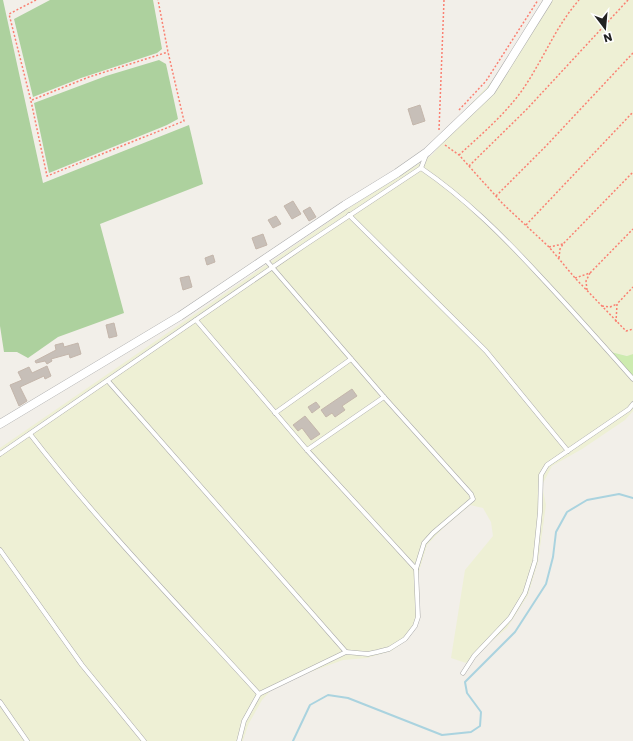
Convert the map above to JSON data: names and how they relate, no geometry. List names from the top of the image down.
{
  "north": "bottom"
}
